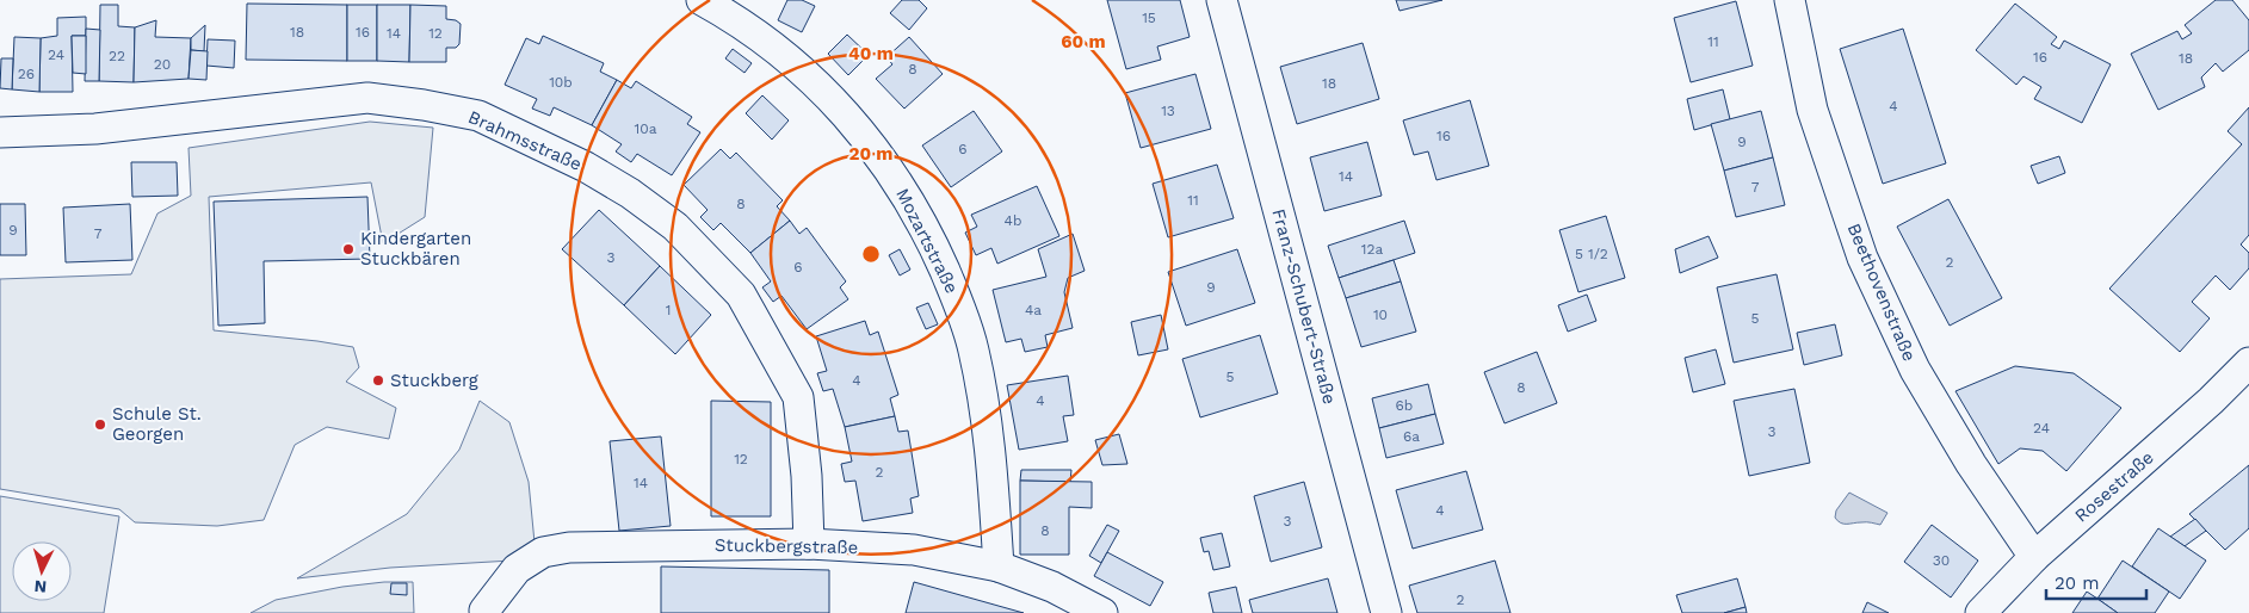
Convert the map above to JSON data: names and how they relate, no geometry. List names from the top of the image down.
{
  "streets": {
    "street": [
      "Brahmsstraße",
      "Mozartstraße",
      "Beethovenstraße",
      "Franz-Schubert-Straße",
      "Rosestraße",
      "Stuckbergstraße"
    ]
  },
  "crossings": [
    ["Brahmsstraße", "Stuckbergstraße"],
    ["Mozartstraße", "Stuckbergstraße"],
    ["Beethovenstraße", "Rosestraße"]
  ],
  "places": ["Kindergarten Stuckbären", "Stuckberg", "Schule St. Georgen"],
  "house_numbers": [
    "15",
    "18",
    "16",
    "14",
    "12",
    "11",
    "24",
    "22",
    "16",
    "18",
    "20",
    "8",
    "26",
    "10b",
    "18",
    "4",
    "13",
    "10a",
    "16",
    "9",
    "6",
    "14",
    "7",
    "11",
    "8",
    "4b",
    "9",
    "7",
    "12a",
    "5 1/2",
    "3",
    "2",
    "6",
    "9",
    "1",
    "4a",
    "10",
    "5",
    "5",
    "4",
    "8",
    "4",
    "6b",
    "24",
    "3",
    "6a",
    "12",
    "2",
    "14",
    "4",
    "3",
    "8",
    "30",
    "2"
  ],
  "scale_bar": "20 m",
  "north": "bottom",
  "rings": ["60 m", "40 m", "20 m"]
}
